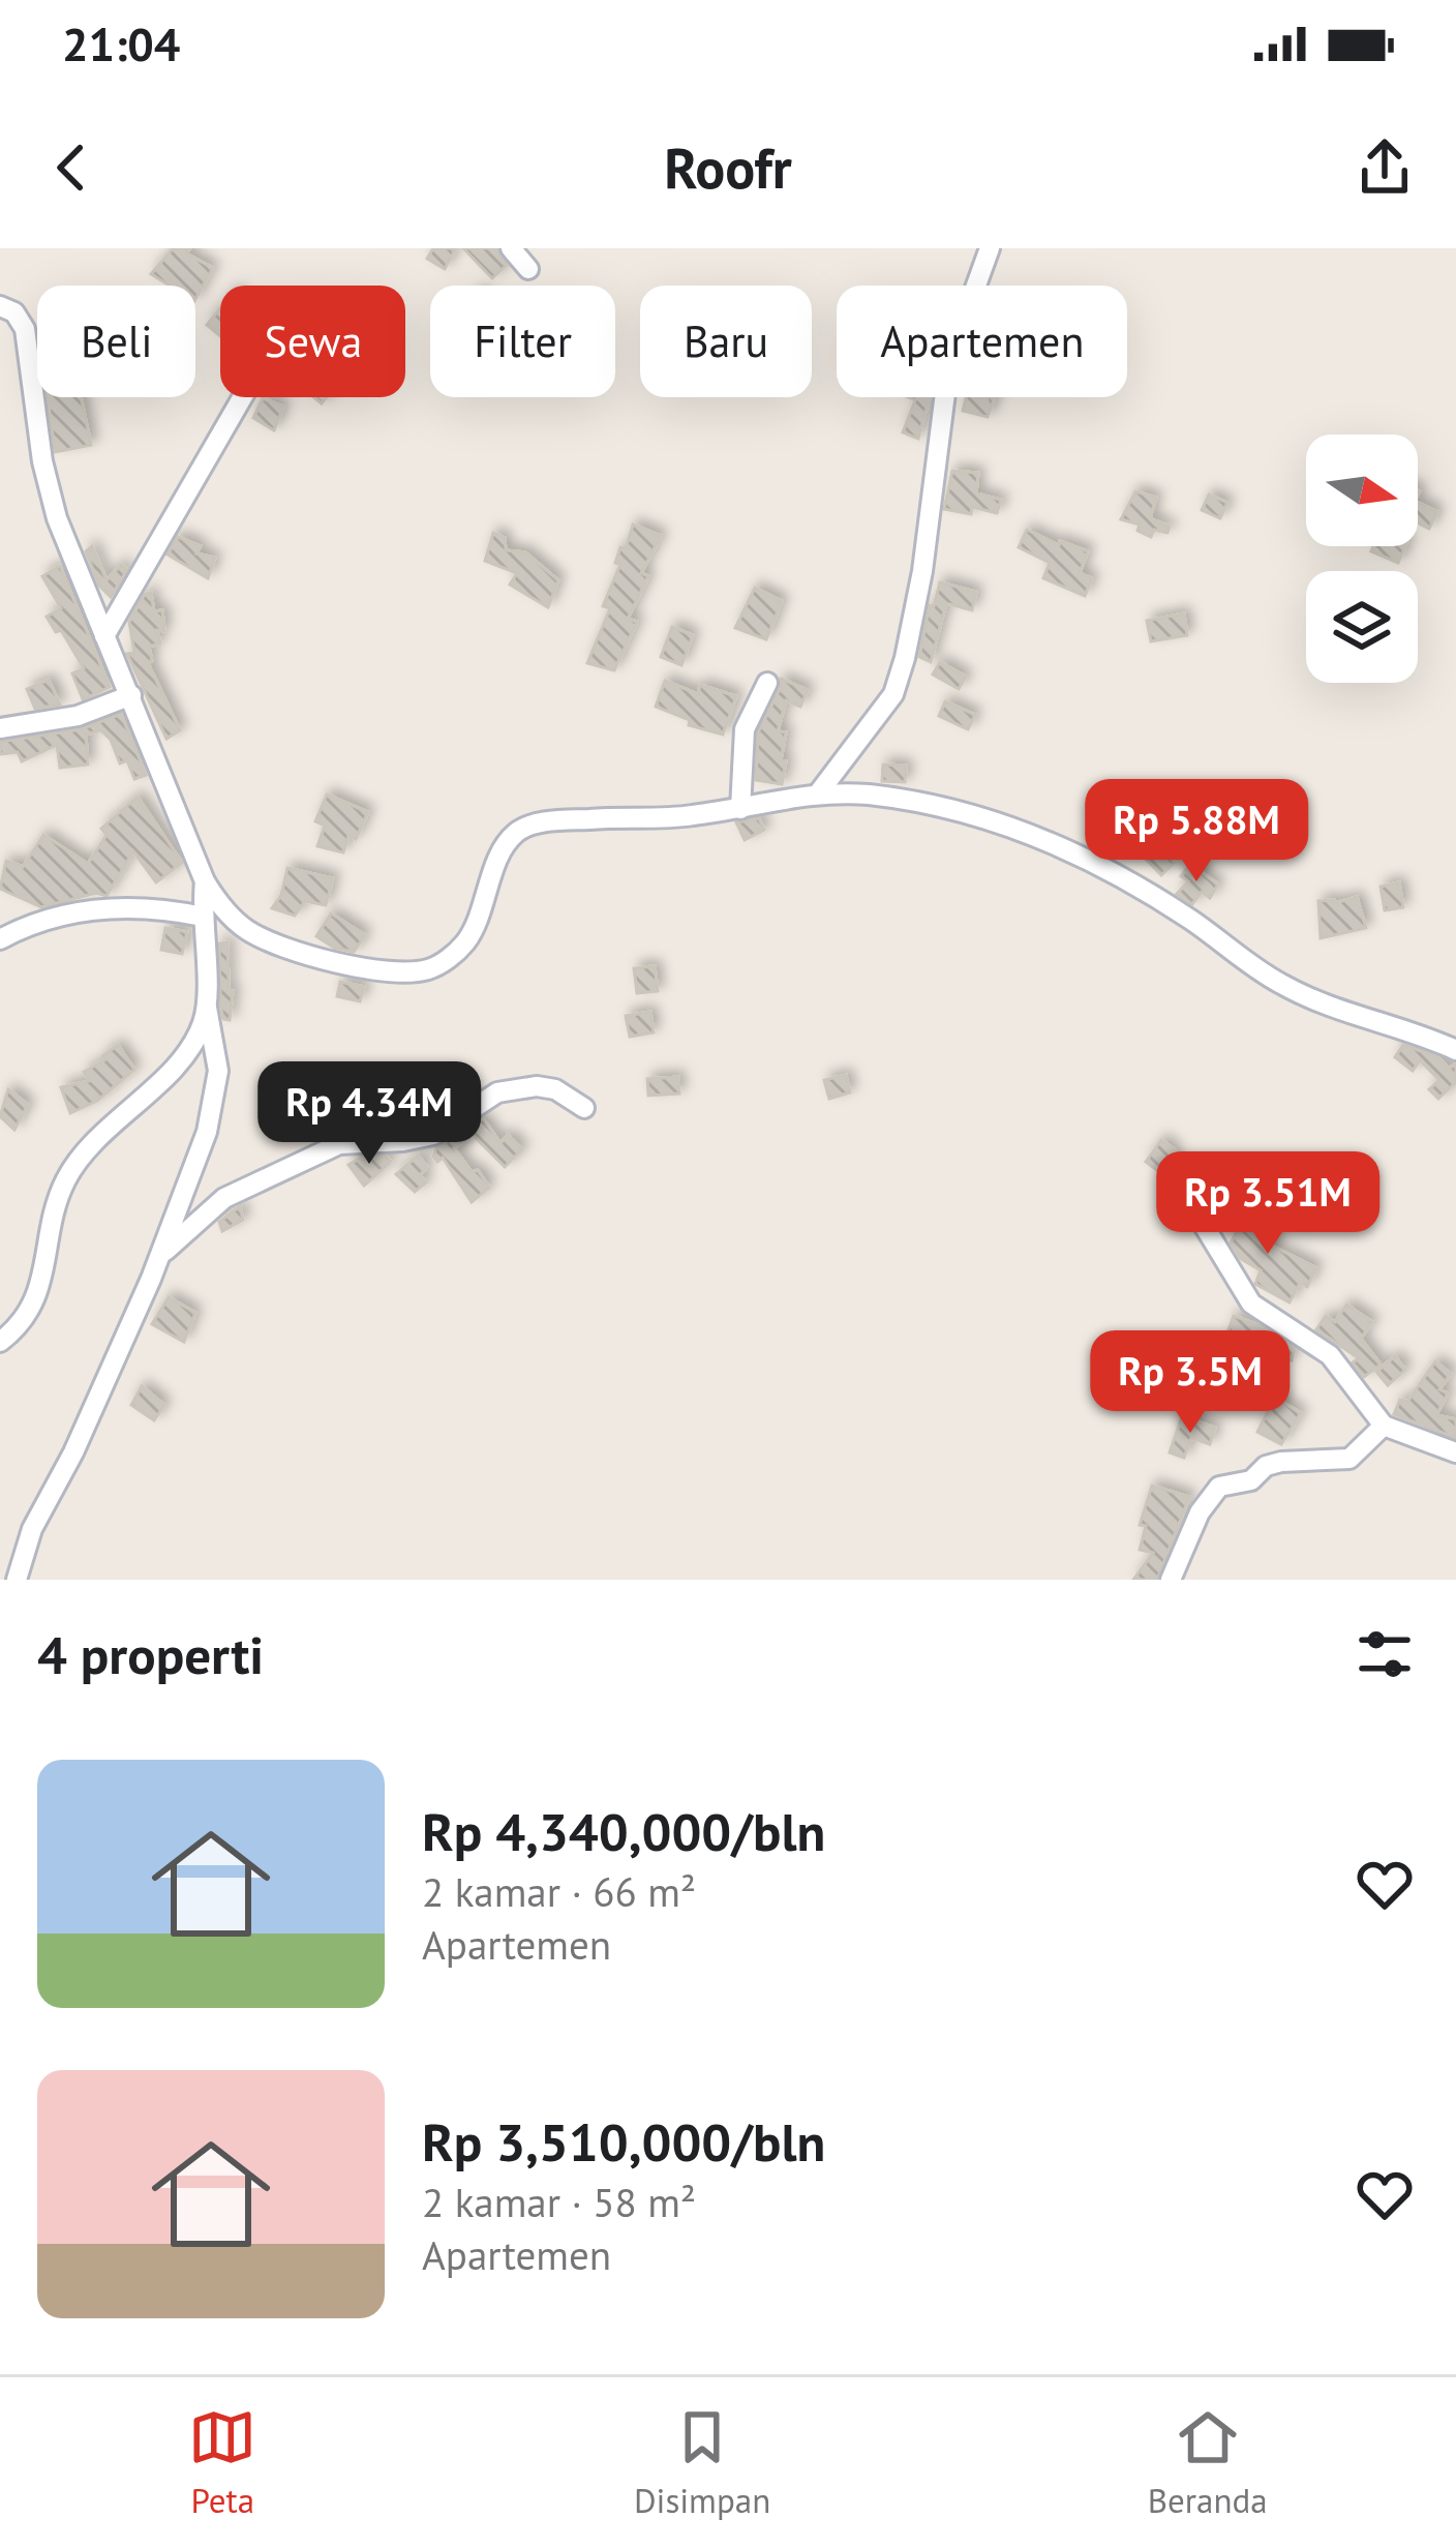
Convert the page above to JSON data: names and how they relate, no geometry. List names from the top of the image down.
{
  "north": "right",
  "page": {
    "status": "21:04",
    "header": "Roofr",
    "chip": [
      "Beli",
      "Sewa",
      "Filter",
      "Baru",
      "Apartemen"
    ],
    "price": [
      "Rp 5.88M",
      "Rp 4.34M",
      "Rp 3.51M",
      "Rp 3.5M"
    ],
    "heading": "4 properti",
    "list": [
      {
        "name": "Rp 4,340,000/bln",
        "note": "2 kamar · 66 m² · Apartemen"
      },
      {
        "name": "Rp 3,510,000/bln",
        "note": "2 kamar · 58 m² · Apartemen"
      }
    ],
    "tabs": ["Peta", "Disimpan", "Beranda"]
  }
}
